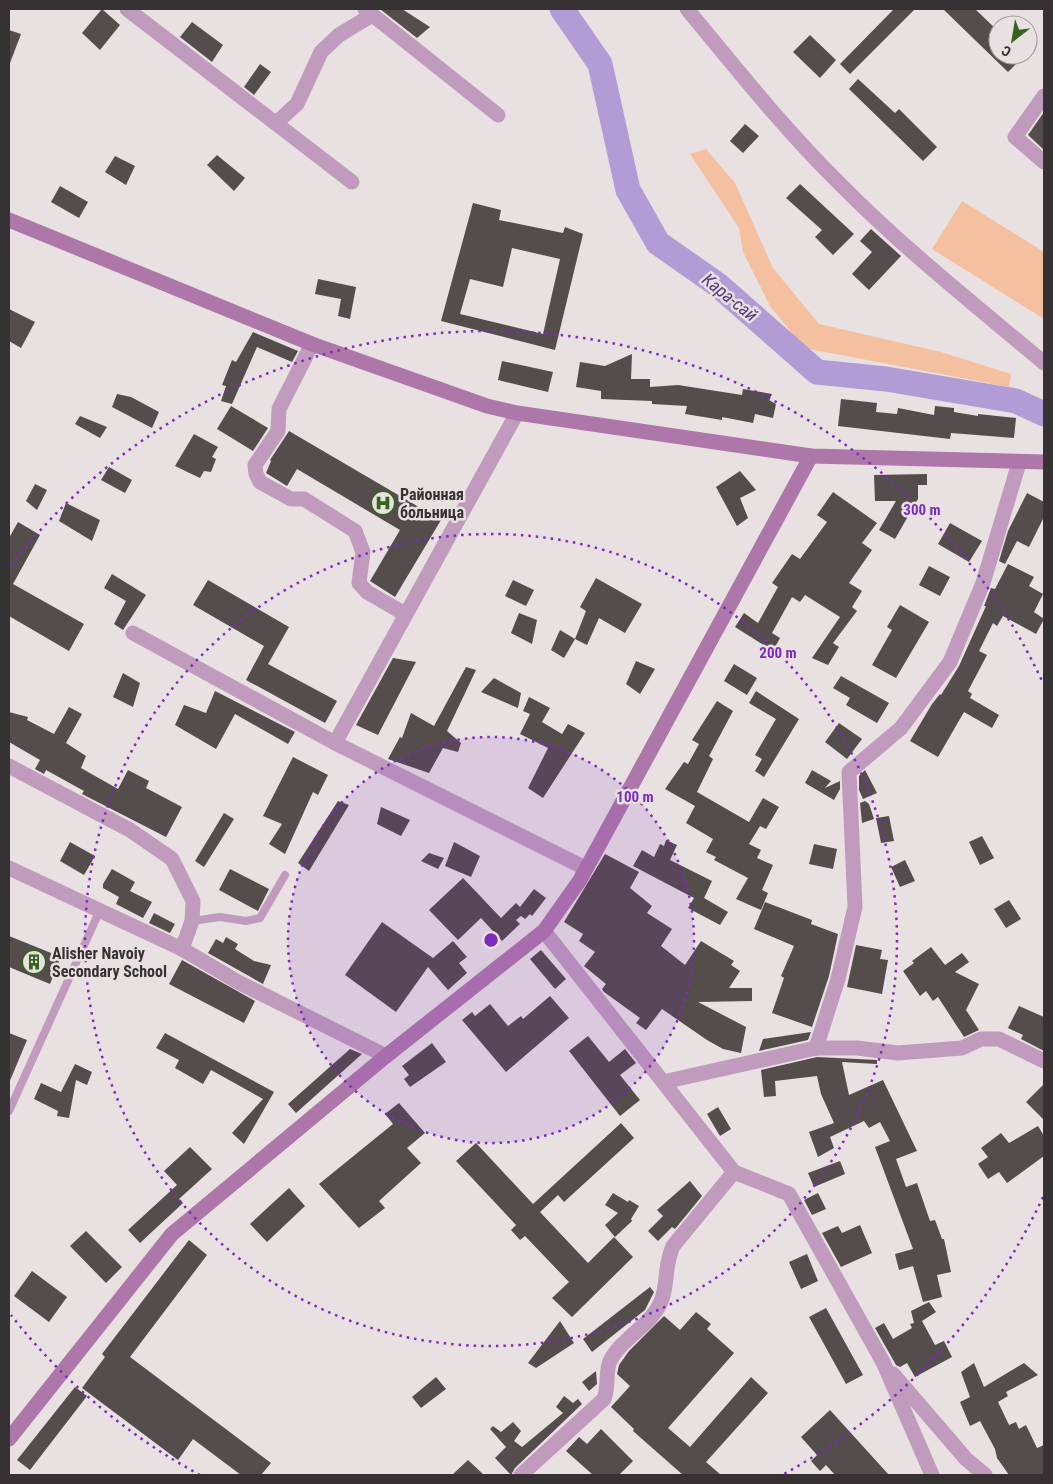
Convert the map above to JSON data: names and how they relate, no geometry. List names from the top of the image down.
{
  "water": ["Кара-сай"],
  "places": {
    "hospital": ["Районная больница"],
    "building": ["Alisher Navoiy Secondary School"]
  },
  "north": "bottom left",
  "rings": ["300 m", "200 m", "100 m"]
}
